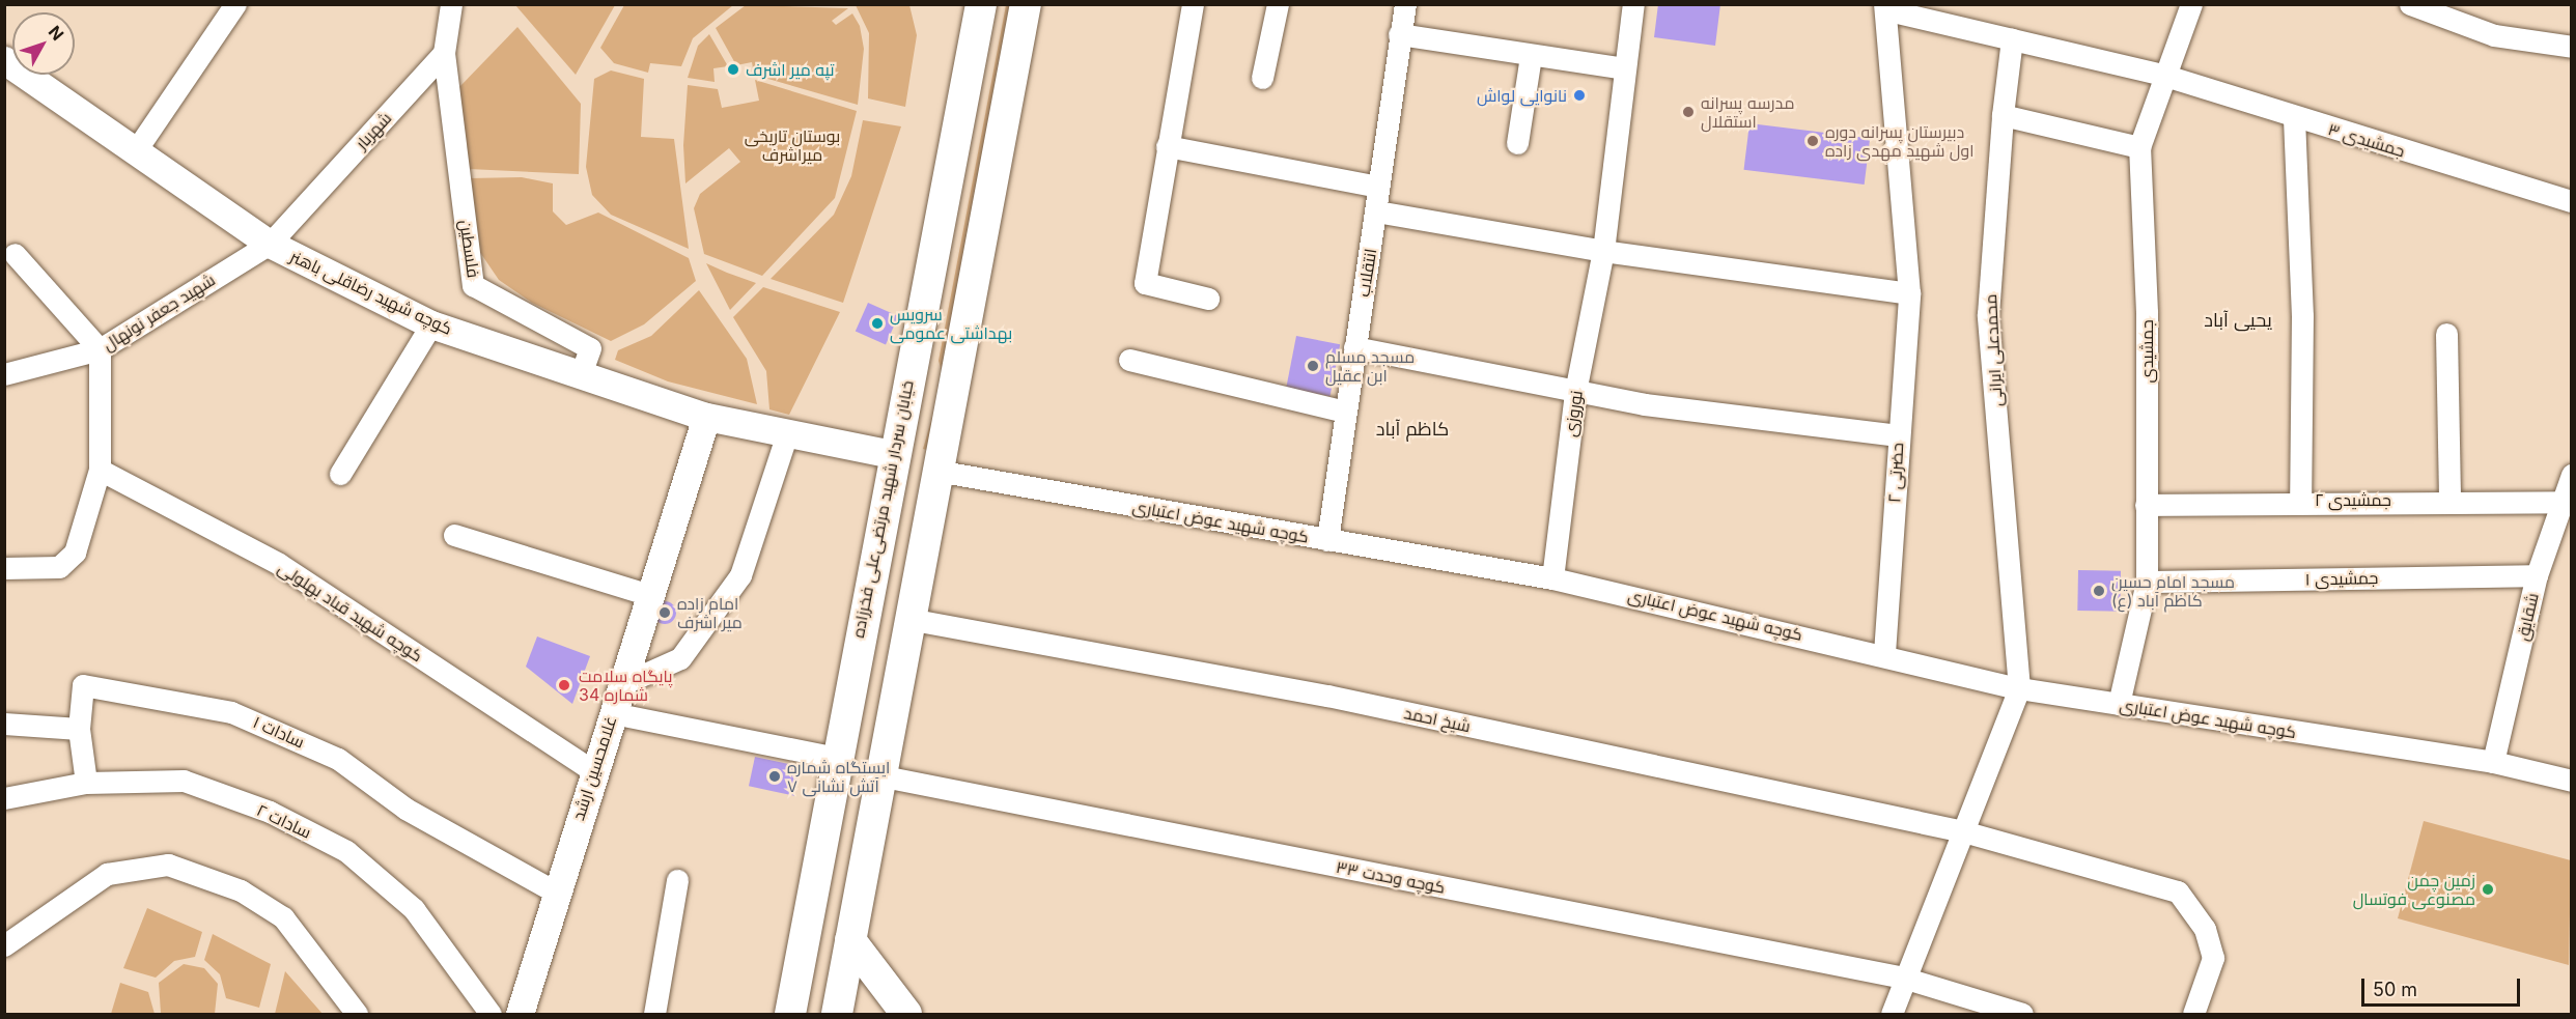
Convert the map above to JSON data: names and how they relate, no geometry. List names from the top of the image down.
{
  "streets": {
    "main road": ["خیابان سردار شهید مرتضی‌علی فخرزاده"],
    "street": [
      "شهریار",
      "جمشیدی ۳",
      "فلسطین",
      "انتقلاب",
      "کوچه شهید رضاقلی باهنر",
      "شهید جعفر نونهال",
      "محمدعلی ایرانی",
      "جمشیدی",
      "نوروزی",
      "حضرتی ۲",
      "جمشیدی ۲",
      "کوچه شهید عوض اعتباری",
      "جمشیدی ۱",
      "کوچه شهید قباد بهلولی",
      "شقایق",
      "شیخ احمد",
      "سادات ۱",
      "غلامحسین ارشد",
      "سادات ۲",
      "کوچه وحدت ۳۳"
    ]
  },
  "crossings": [
    ["شهریار", "فلسطین"],
    ["شهریار", "کوچه شهید رضاقلی باهنر"],
    ["شهریار", "شهید جعفر نونهال"],
    ["جمشیدی ۳", "محمدعلی ایرانی"],
    ["جمشیدی ۳", "جمشیدی"],
    ["جمشیدی ۳", "حضرتی ۲"],
    ["فلسطین", "کوچه شهید رضاقلی باهنر"],
    ["انتقلاب", "کوچه شهید عوض اعتباری"],
    ["کوچه شهید رضاقلی باهنر", "شهید جعفر نونهال"],
    ["کوچه شهید رضاقلی باهنر", "خیابان سردار شهید مرتضی‌علی فخرزاده"],
    ["کوچه شهید رضاقلی باهنر", "غلامحسین ارشد"],
    ["محمدعلی ایرانی", "کوچه شهید عوض اعتباری"],
    ["جمشیدی", "جمشیدی ۲"],
    ["جمشیدی", "کوچه شهید عوض اعتباری"],
    ["جمشیدی", "جمشیدی ۱"],
    ["نوروزی", "کوچه شهید عوض اعتباری"],
    ["حضرتی ۲", "کوچه شهید عوض اعتباری"],
    ["جمشیدی ۲", "شقایق"],
    ["کوچه شهید عوض اعتباری", "شقایق"],
    ["جمشیدی ۱", "شقایق"],
    ["کوچه شهید قباد بهلولی", "غلامحسین ارشد"],
    ["سادات ۱", "غلامحسین ارشد"]
  ],
  "districts": ["یحیی آباد", "کاظم آباد"],
  "parks": ["بوستان تاریخی میراشرف"],
  "places": [
    "تپه میر اشرف",
    "نانوایی لواش",
    "مدرسه پسرانه استقلال",
    "دبیرستان پسرانه دوره اول شهید مهدی زاده",
    "سرویس بهداشتی عمومی",
    "مسجد مسلم ابن عقیل",
    "مسجد امام حسین (ع) کاظم آباد",
    "امام زاده میر اشرف",
    "پایگاه سلامت شماره 34",
    "ایستگاه شماره ۷ آتش نشانی",
    "زمین چمن مصنوعی فوتسال"
  ],
  "scale_bar": "50 m",
  "north": "top right"
}
